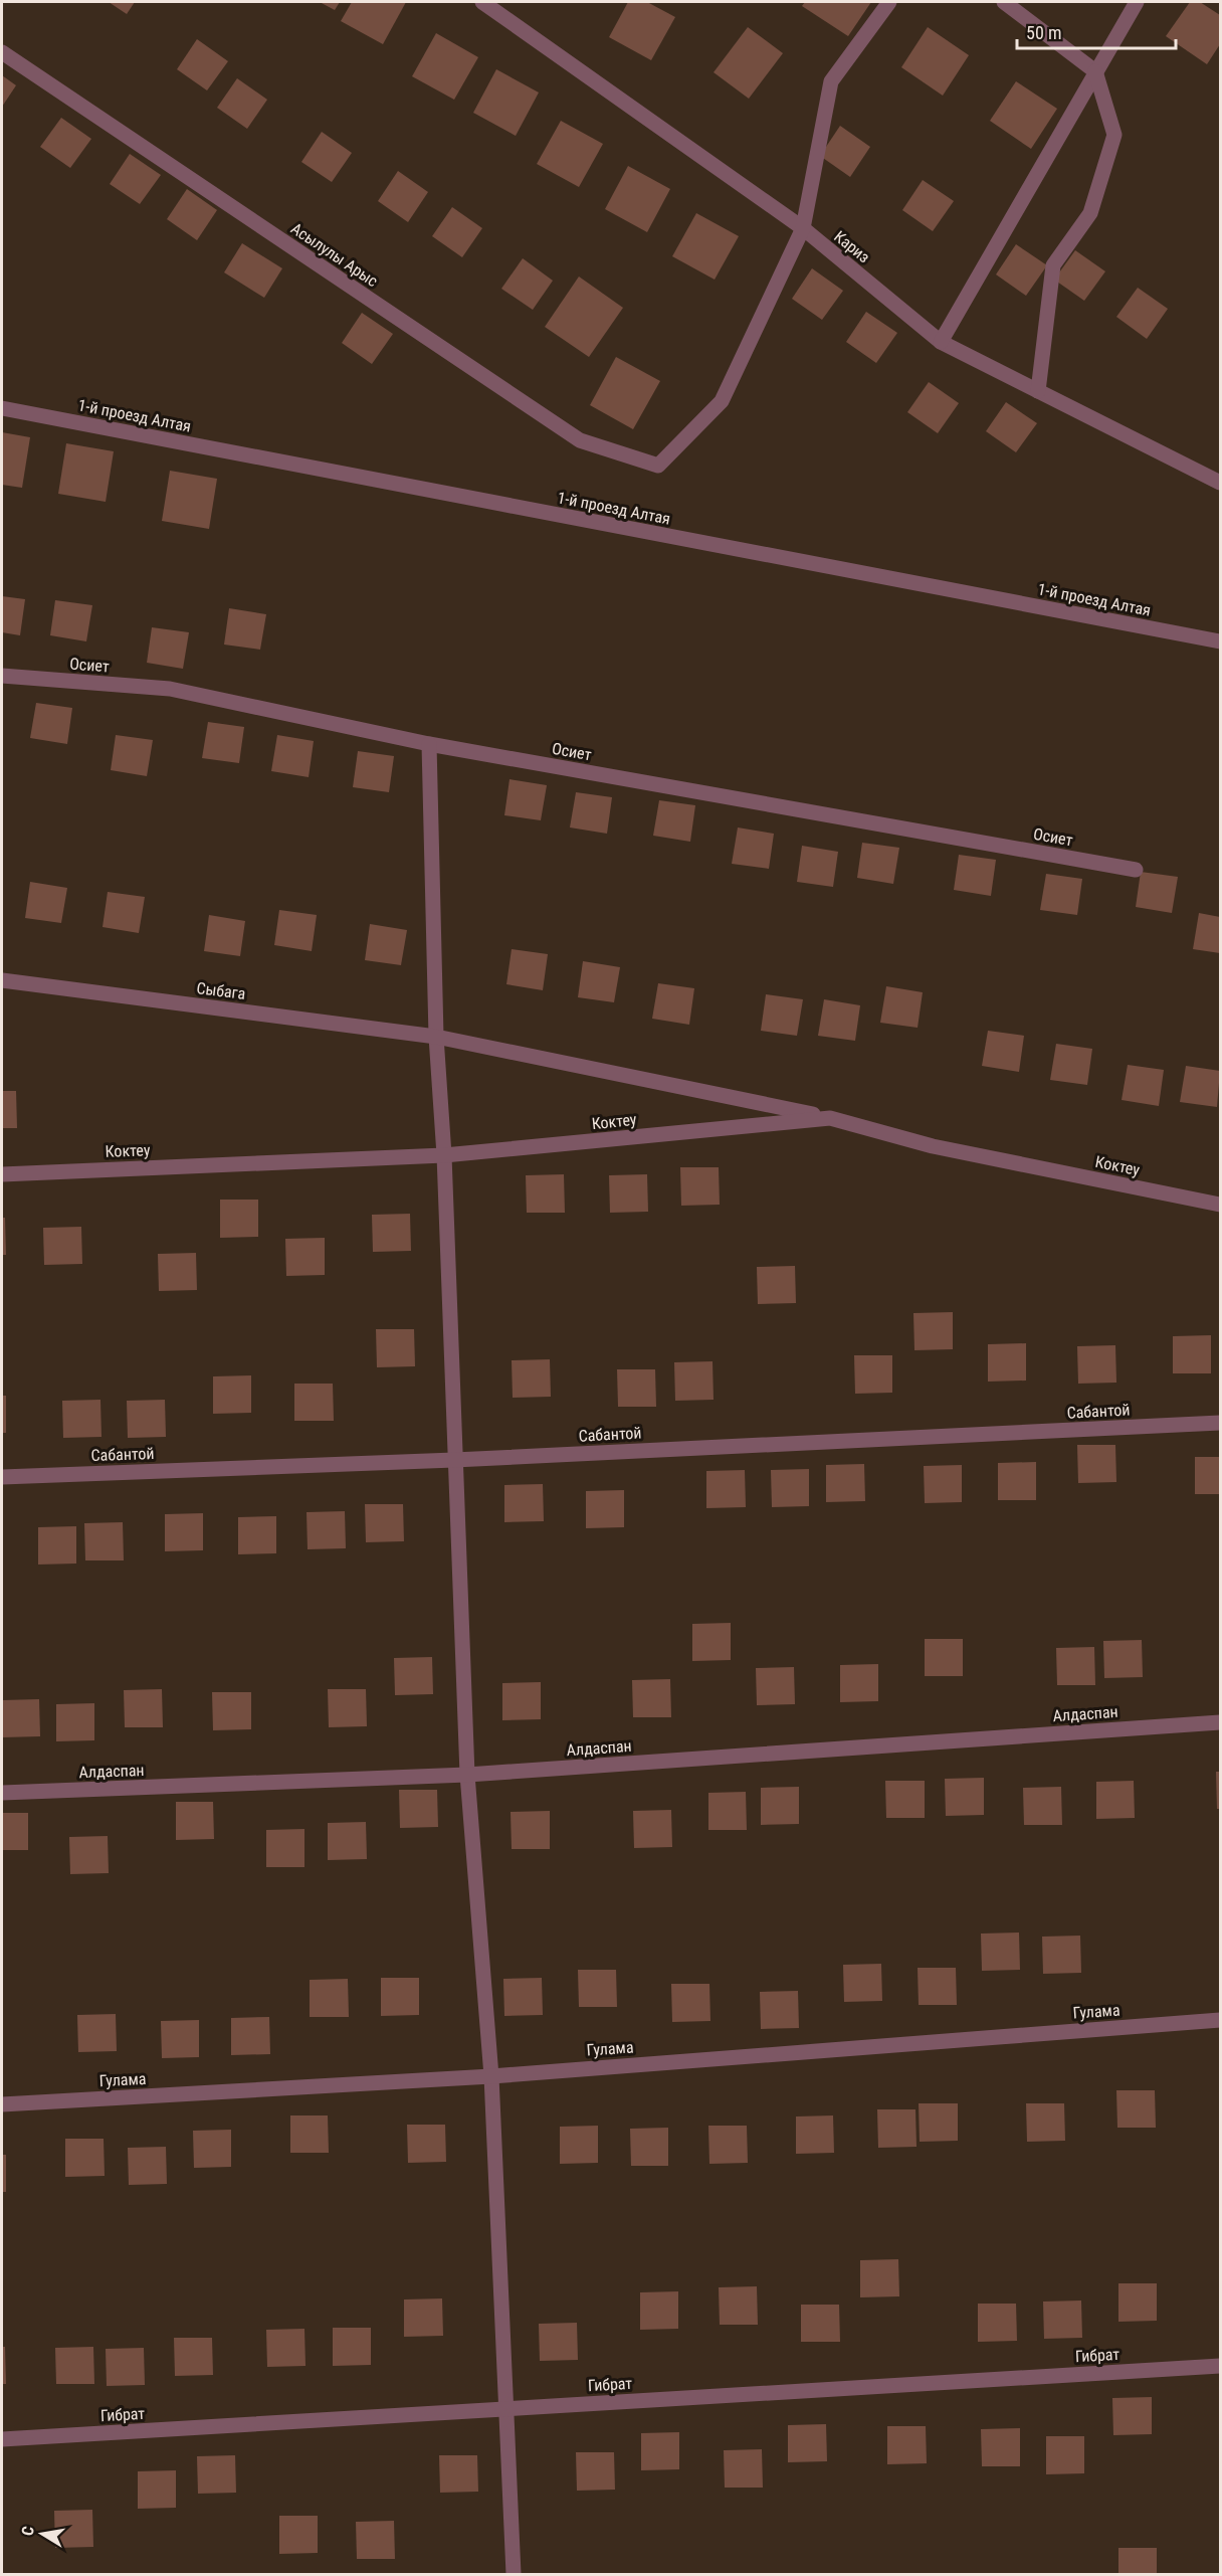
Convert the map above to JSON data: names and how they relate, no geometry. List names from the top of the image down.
{
  "streets": {
    "street": [
      "Кариз",
      "Асылулы Арыс",
      "1-й проезд Алтая",
      "Осиет",
      "Сыбага",
      "Коктеу",
      "Сабантой",
      "Алдаспан",
      "Гулама",
      "Гибрат"
    ]
  },
  "crossings": [
    ["Кариз", "Асылулы Арыс"],
    ["Сыбага", "Коктеу"]
  ],
  "scale_bar": "50 m",
  "north": "left"
}
